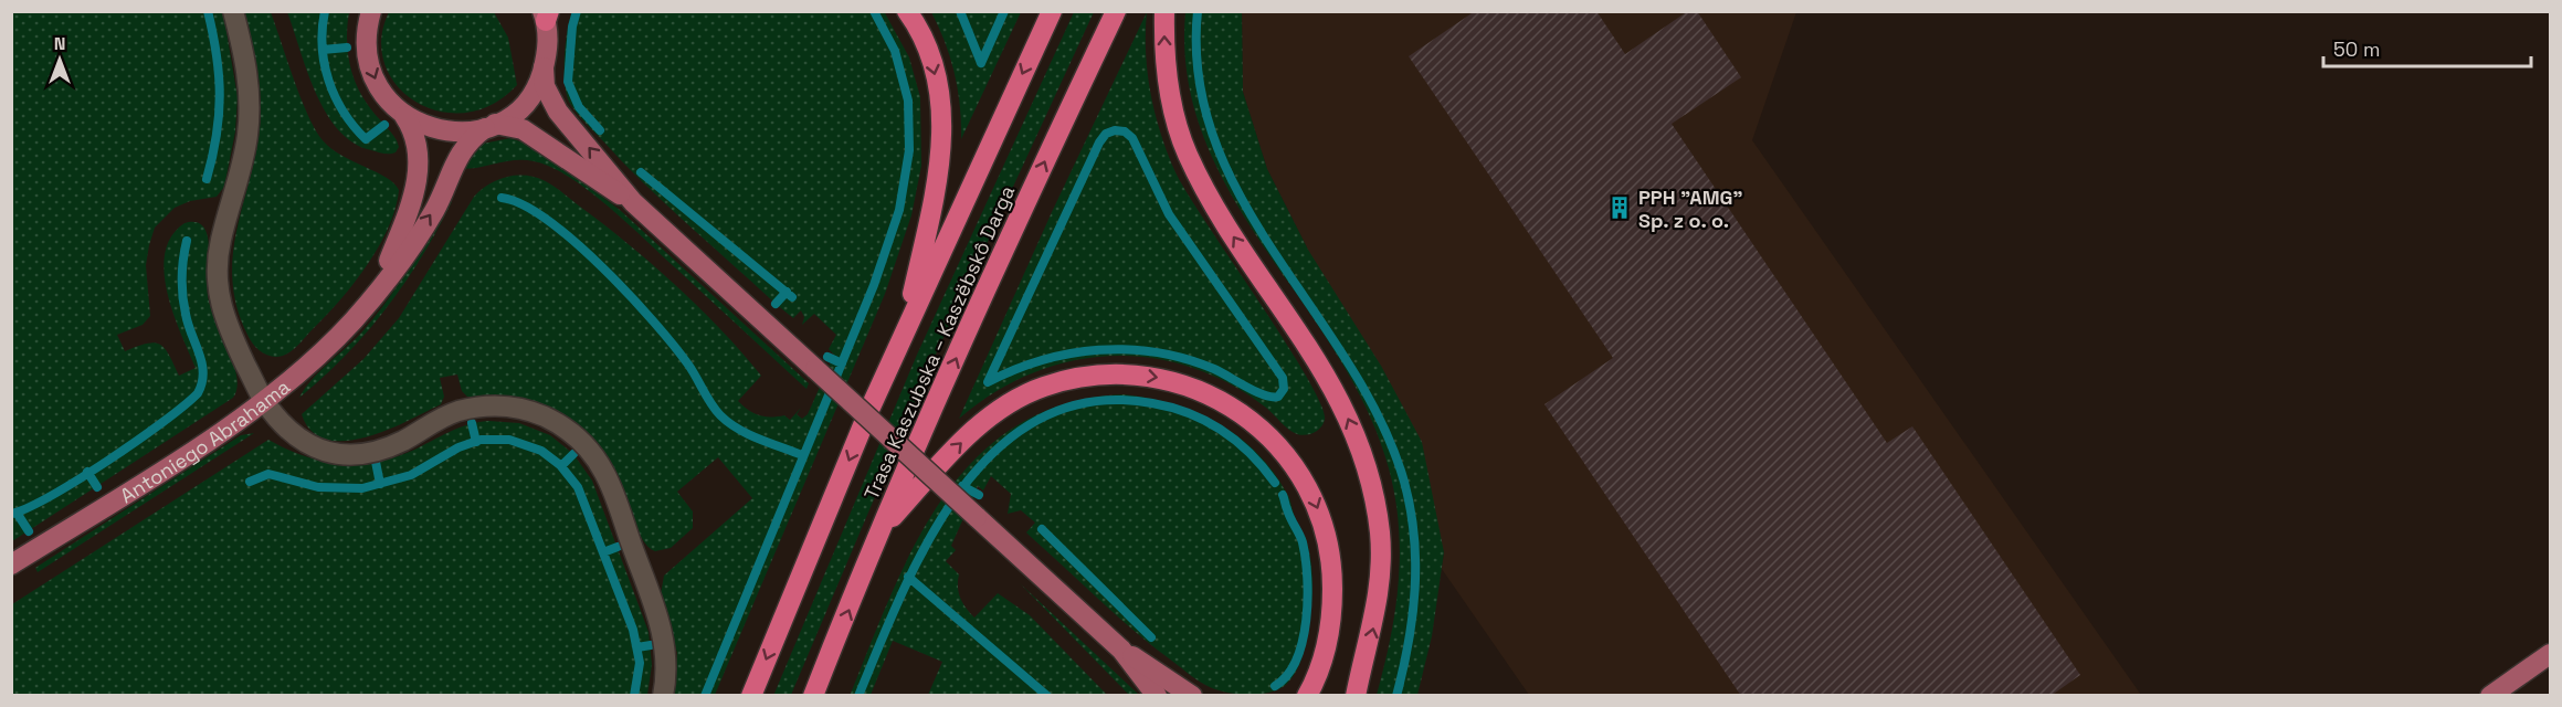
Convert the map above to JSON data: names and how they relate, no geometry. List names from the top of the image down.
{
  "streets": {
    "highway": ["Trasa Kaszubska – Kaszëbskô Darga"],
    "main road": ["Antoniego Abrahama"]
  },
  "places": {
    "building": ["PPH \"AMG\" Sp. z o. o."]
  },
  "scale_bar": "50 m",
  "north": "top"
}
